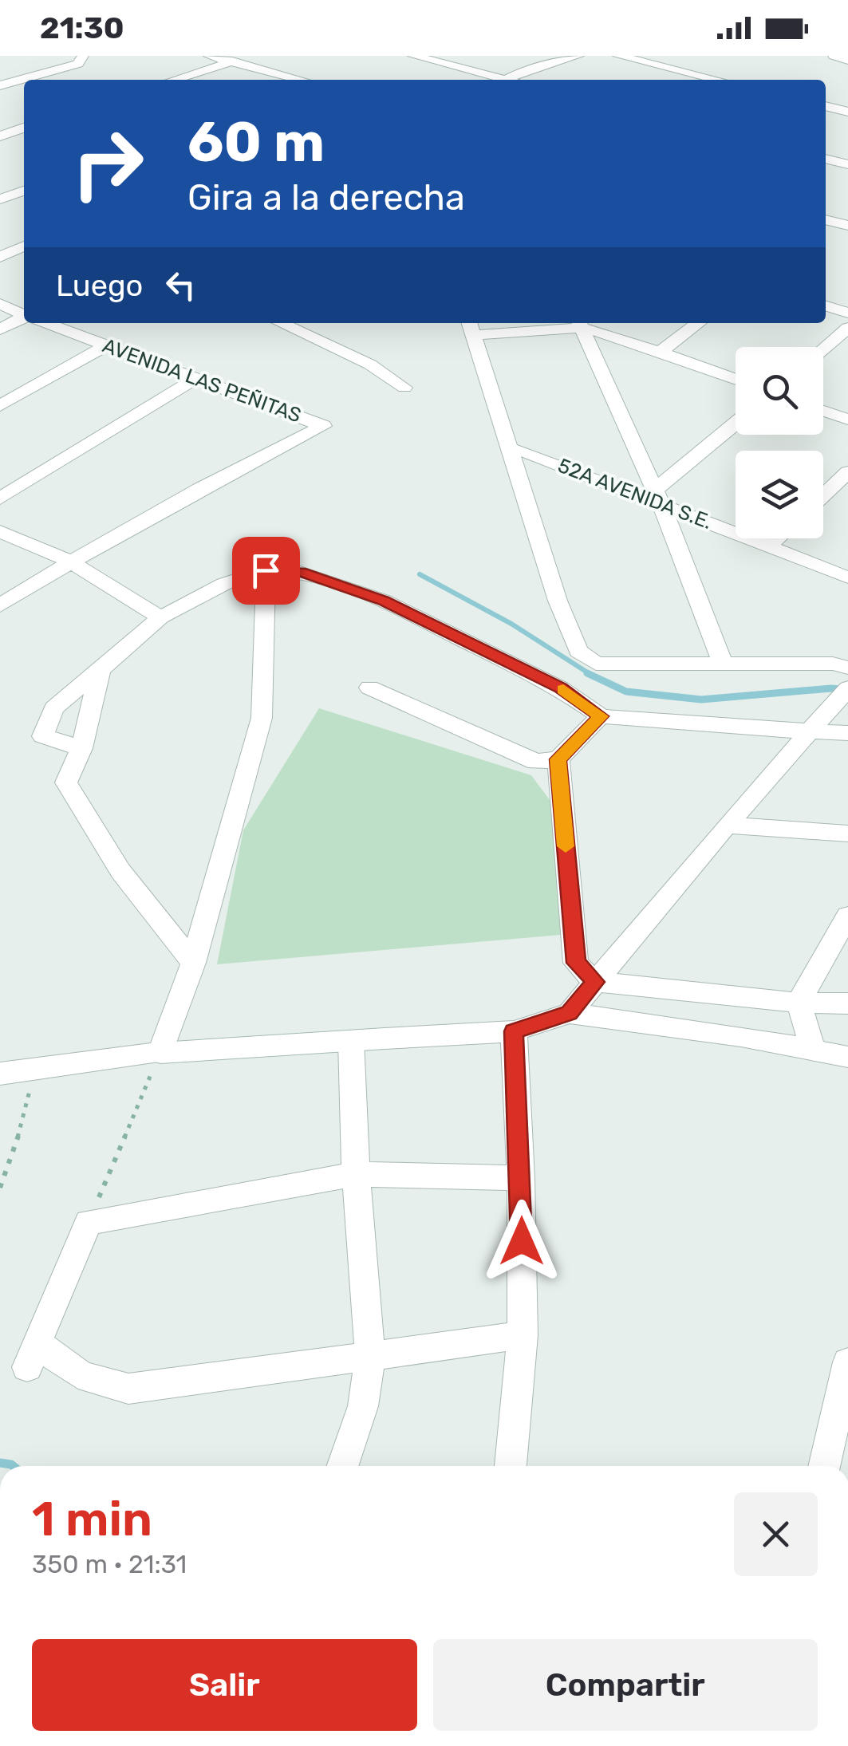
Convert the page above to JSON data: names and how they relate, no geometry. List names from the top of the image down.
{
  "streets": {
    "street": ["AVENIDA LAS PEÑITAS", "52A AVENIDA S.E."]
  },
  "page": {
    "status": "21:30",
    "turn": ["60 m", "Gira a la derecha"],
    "then": "Luego",
    "heading": ["1 min", "350 m · 21:31"],
    "buttons": ["Salir", "Compartir"]
  }
}
